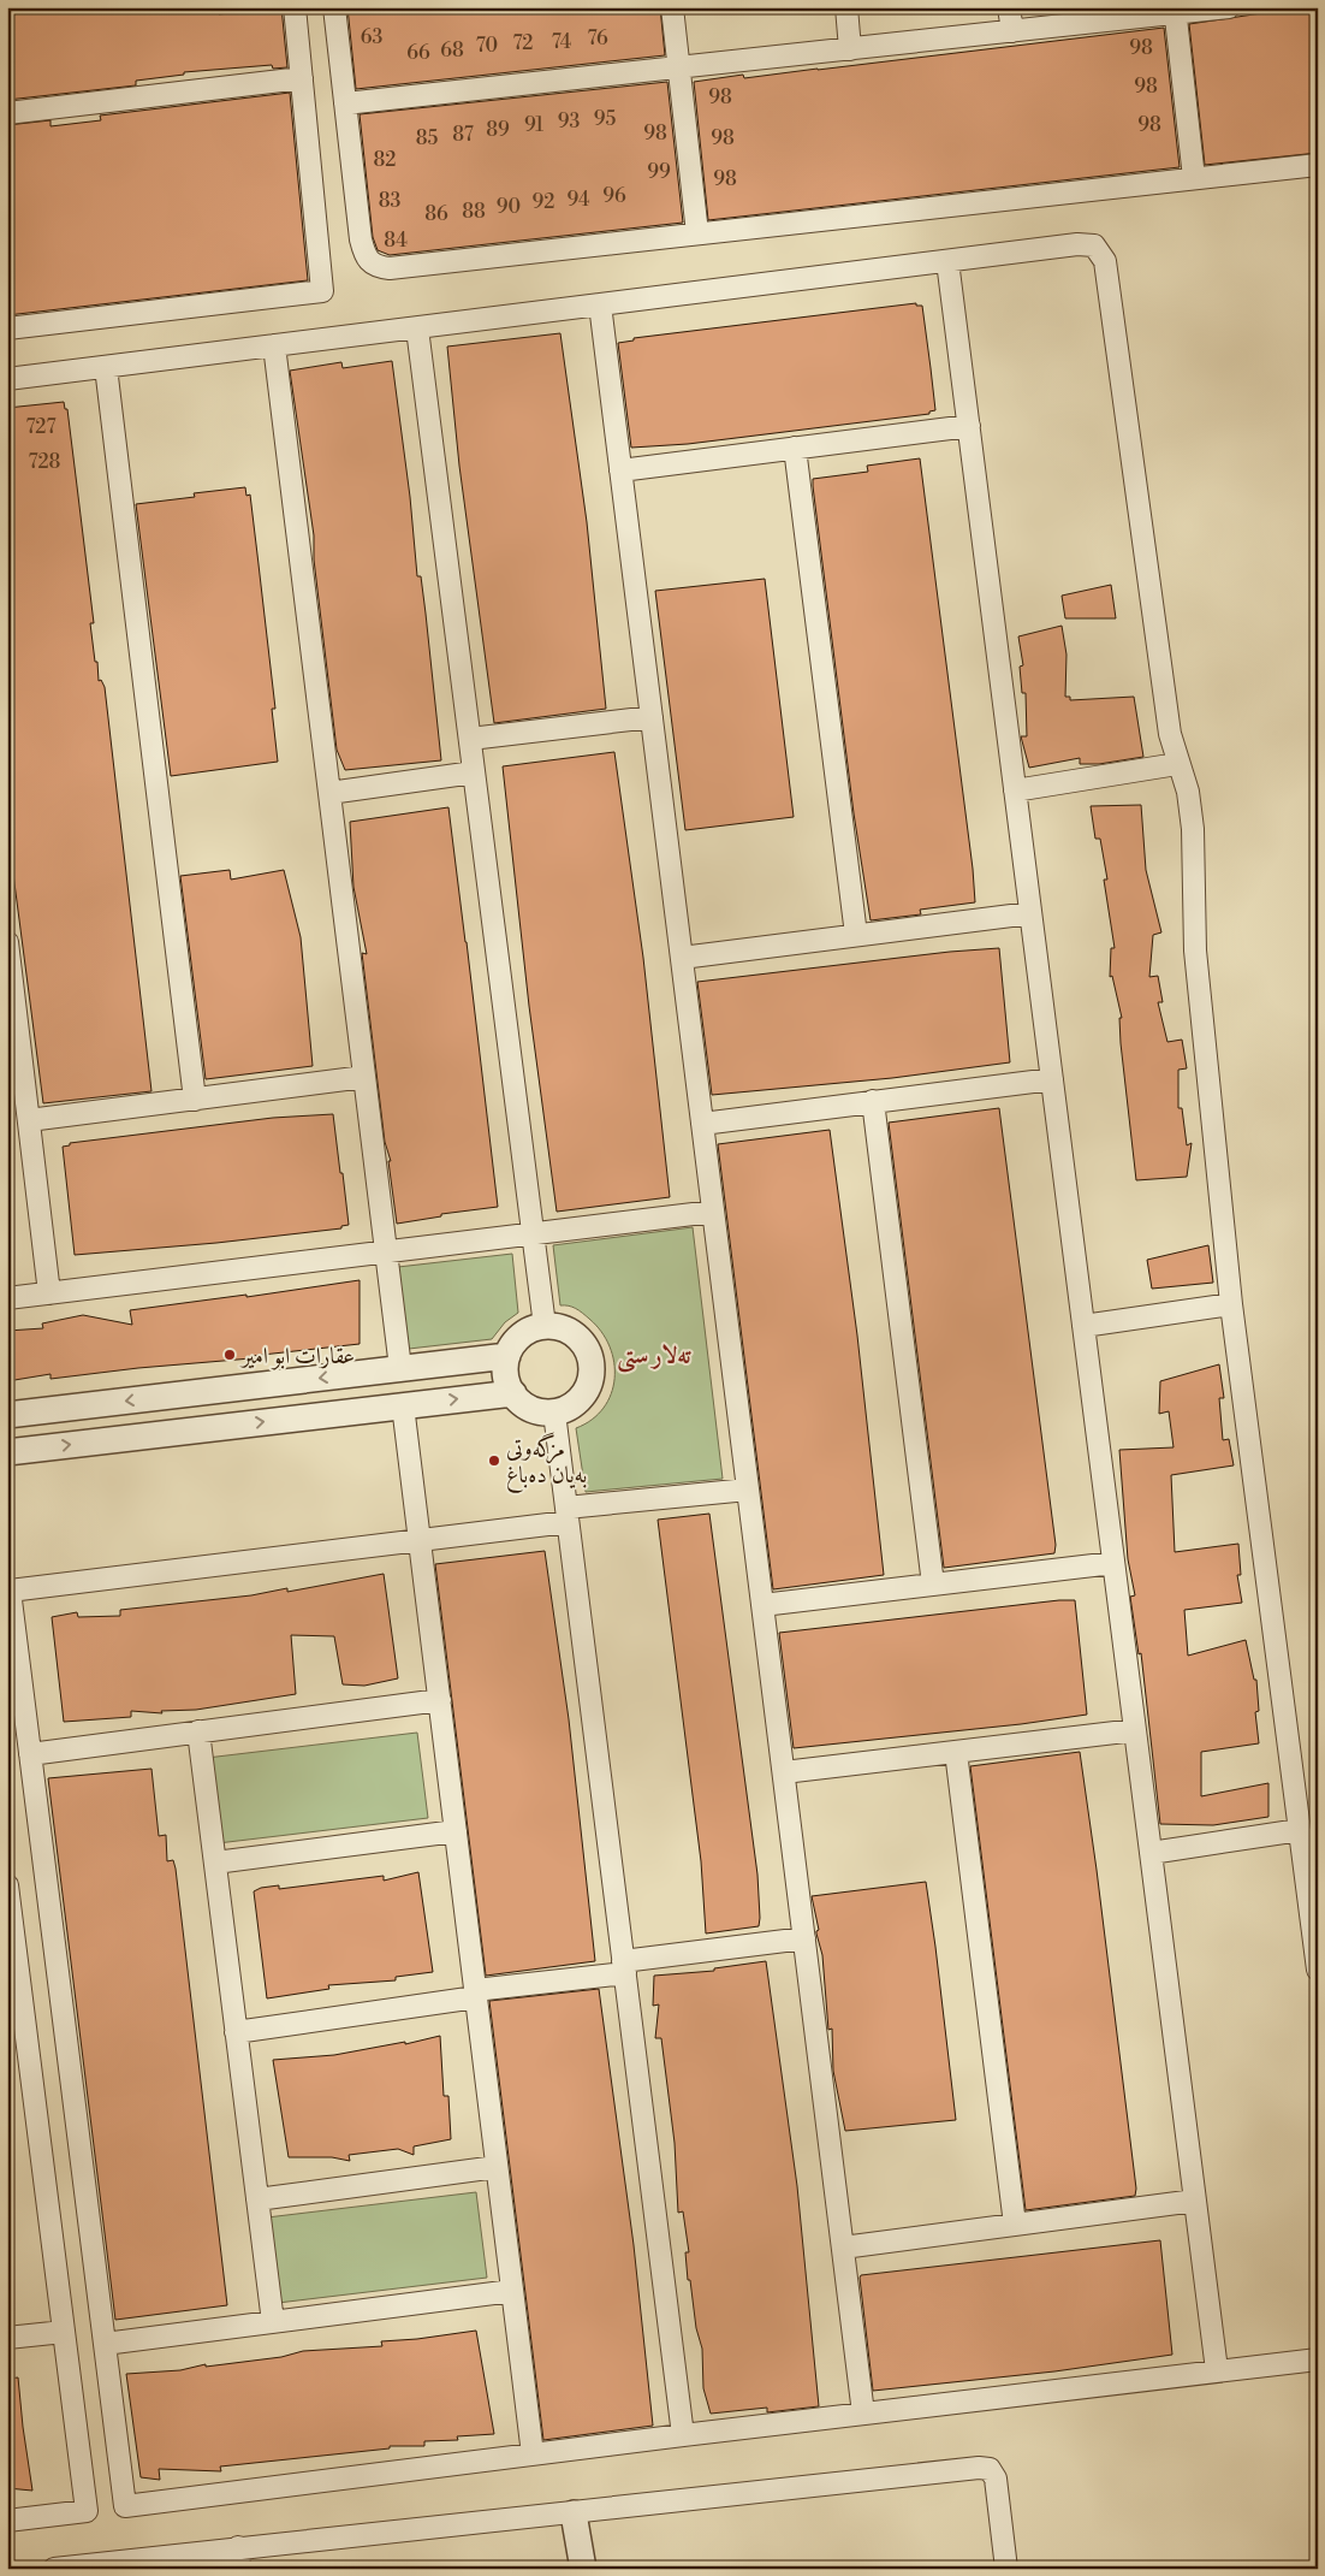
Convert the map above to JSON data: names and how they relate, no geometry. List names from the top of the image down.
{
  "districts": ["ته‌لار ستی"],
  "places": ["عقارات ابو امير", "مزگەوتی بەیان دەباغ"],
  "house_numbers": [
    "63",
    "76",
    "74",
    "72",
    "70",
    "98",
    "68",
    "66",
    "98",
    "98",
    "95",
    "93",
    "91",
    "98",
    "89",
    "98",
    "87",
    "85",
    "98",
    "82",
    "99",
    "98",
    "96",
    "94",
    "83",
    "92",
    "90",
    "88",
    "86",
    "84",
    "727",
    "728"
  ]
}
